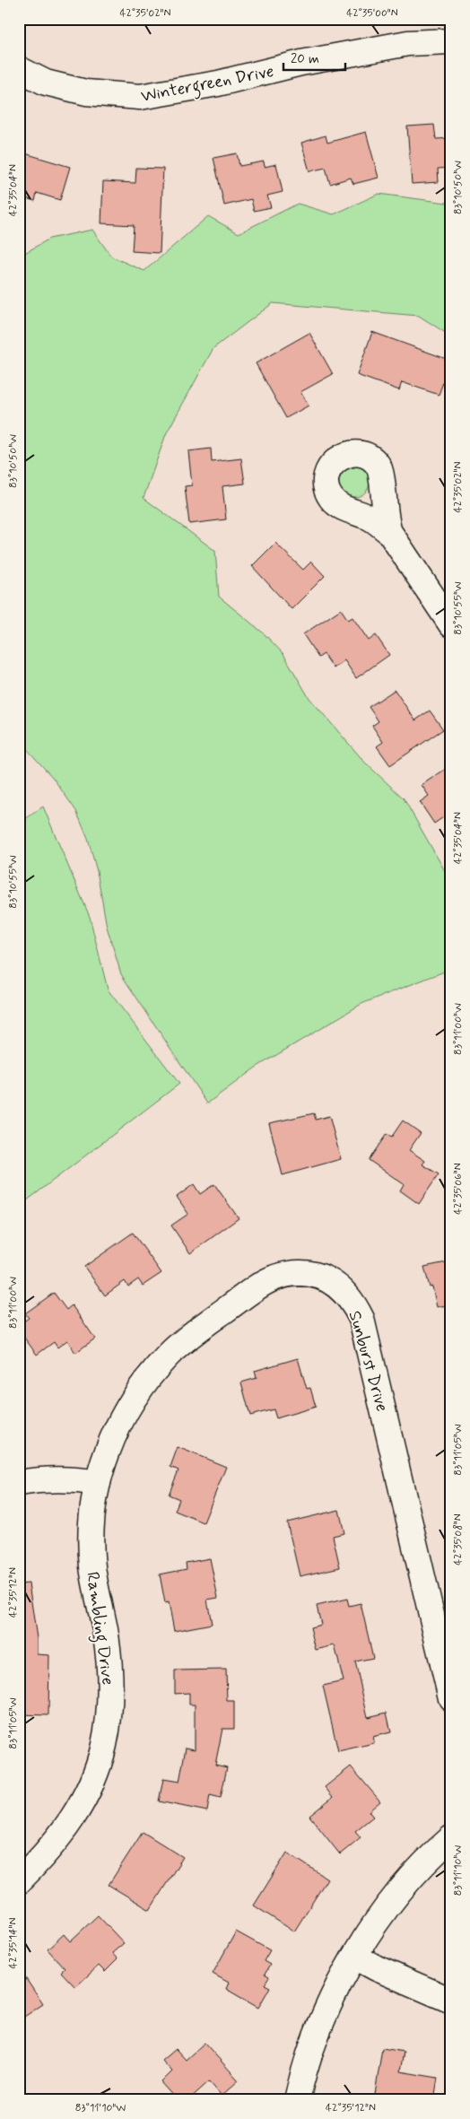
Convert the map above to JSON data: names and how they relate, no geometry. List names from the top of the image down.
{
  "streets": {
    "street": ["Wintergreen Drive", "Sunburst Drive", "Rambling Drive"]
  },
  "crossings": [
    ["Sunburst Drive", "Rambling Drive"]
  ],
  "scale_bar": "20 m",
  "coordinates": [
    "42°35'02\"N",
    "42°35'00\"N",
    "83°10'50\"W",
    "42°35'04\"N",
    "83°10'55\"W",
    "83°11'00\"W",
    "42°35'06\"N",
    "83°11'05\"W",
    "42°35'08\"N",
    "42°35'12\"N",
    "83°11'10\"W",
    "42°35'14\"N"
  ]
}
